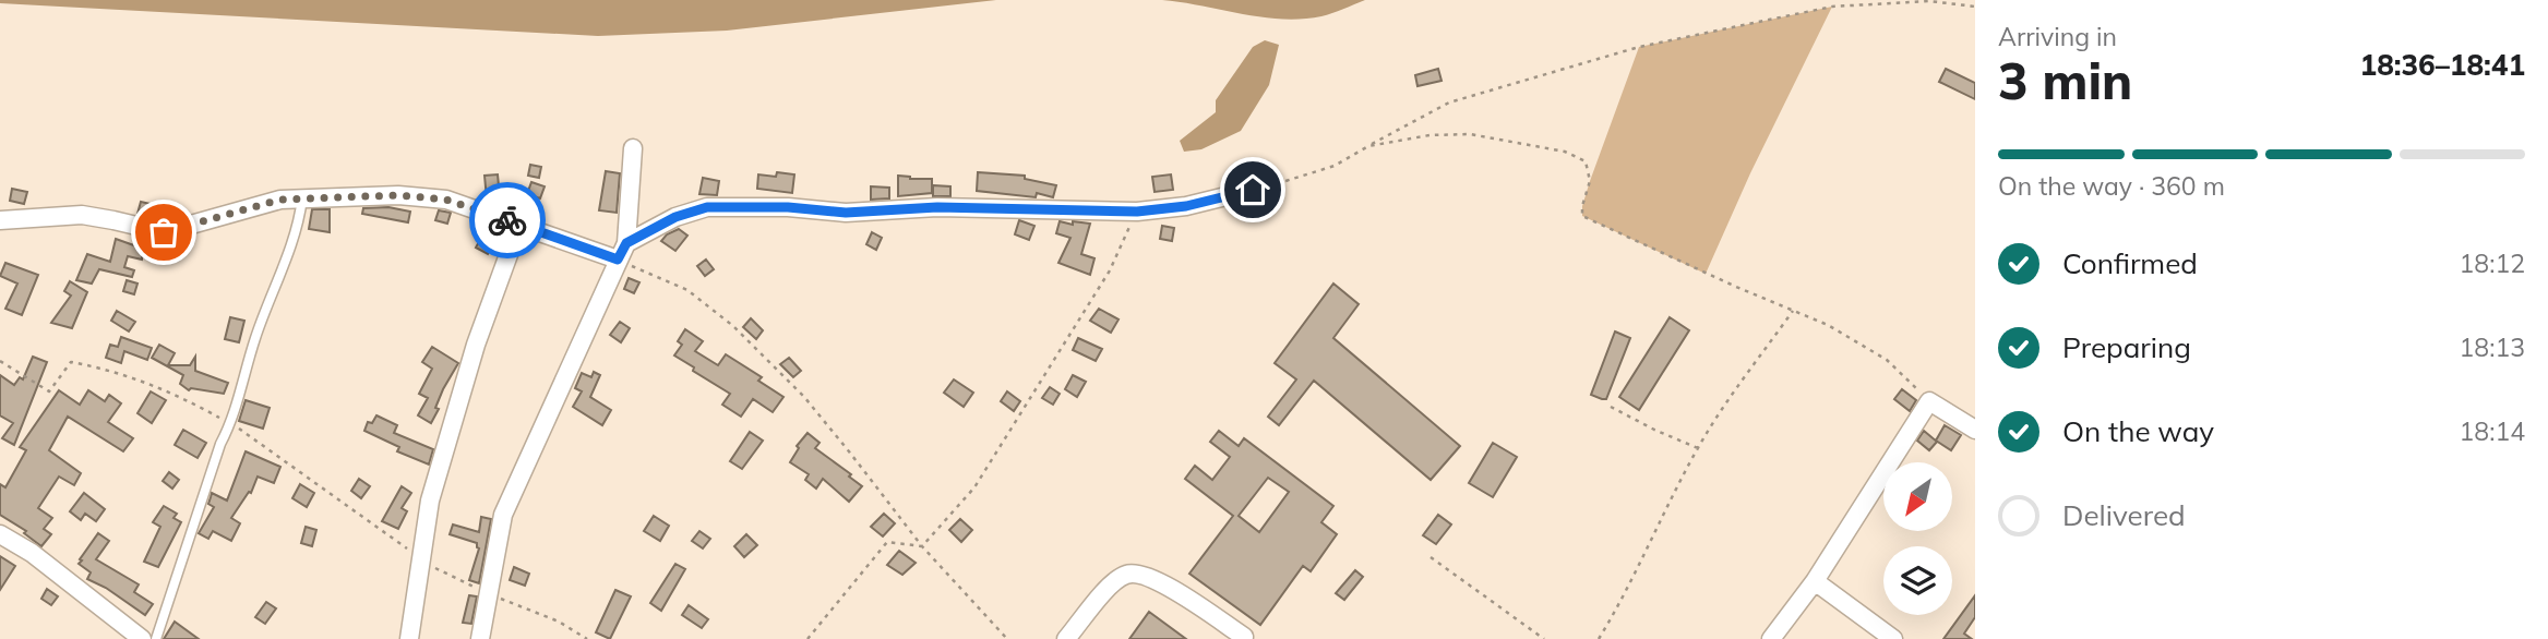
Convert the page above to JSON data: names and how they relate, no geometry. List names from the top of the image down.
{
  "north": "bottom left",
  "page": {
    "heading": ["3 min", "Arriving in", "18:36–18:41"],
    "bar": "On the way · 360 m",
    "list": [
      ["Confirmed", "18:12"],
      ["Preparing", "18:13"],
      ["On the way", "18:14"],
      "Delivered"
    ]
  }
}
